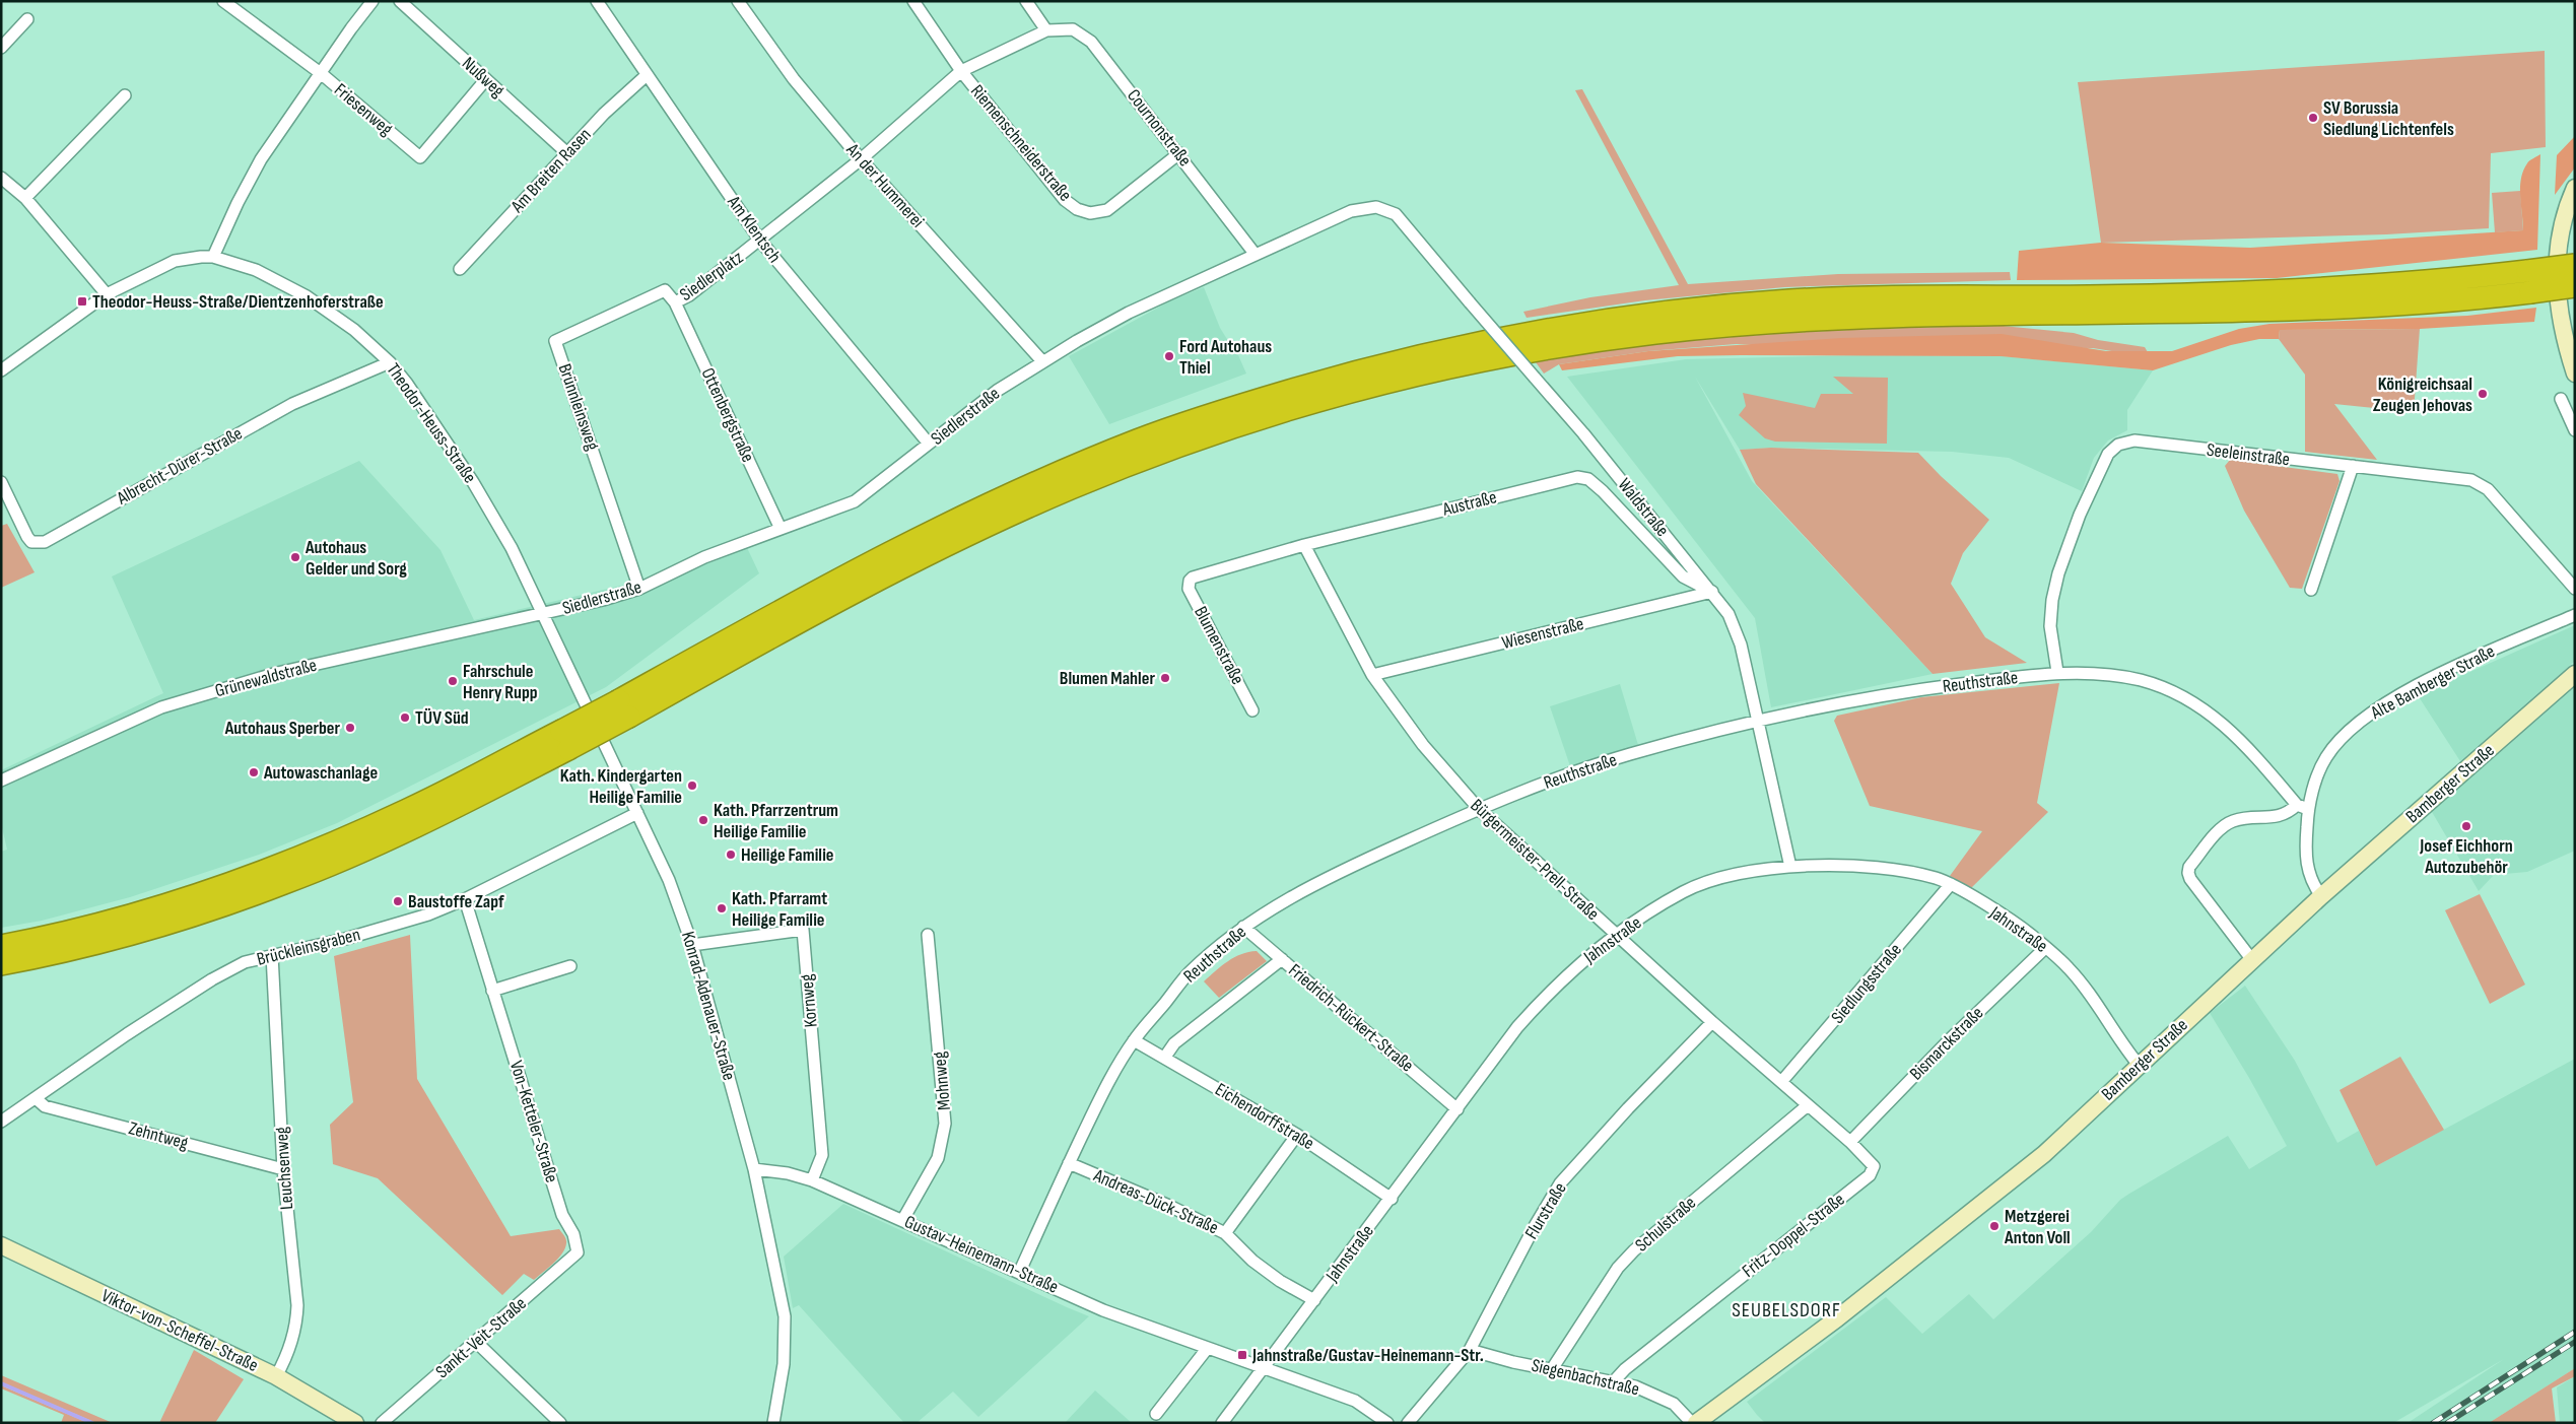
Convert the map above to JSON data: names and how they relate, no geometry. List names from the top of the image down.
{
  "streets": {
    "street": [
      "Nußweg",
      "Friesenweg",
      "Cournonstraße",
      "Riemenschneiderstraße",
      "Am Breiten Rasen",
      "An der Hummerei",
      "Am Klentsch",
      "Siedlerplatz",
      "Brünnleinsweg",
      "Ottenbergstraße",
      "Siedlerstraße",
      "Theodor-Heuss-Straße",
      "Seeleinstraße",
      "Albrecht-Dürer-Straße",
      "Austraße",
      "Waldstraße",
      "Wiesenstraße",
      "Blumenstraße",
      "Grünewaldstraße",
      "Reuthstraße",
      "Alte Bamberger Straße",
      "Bamberger Straße",
      "Bürgermeister-Prell-Straße",
      "Jahnstraße",
      "Brückleinsgraben",
      "Siedlungsstraße",
      "Kornweg",
      "Konrad-Adenauer-Straße",
      "Friedrich-Rückert-Straße",
      "Bismarckstraße",
      "Mohnweg",
      "Eichendorffstraße",
      "Von-Ketteler-Straße",
      "Zehntweg",
      "Leuchsenweg",
      "Andreas-Dück-Straße",
      "Flurstraße",
      "Schulstraße",
      "Fritz-Doppel-Straße",
      "Gustav-Heinemann-Straße",
      "Viktor-von-Scheffel-Straße",
      "Sankt-Veit-Straße",
      "Siegenbachstraße"
    ]
  },
  "crossings": [
    ["Nußweg", "Friesenweg"],
    ["Nußweg", "Am Breiten Rasen"],
    ["Cournonstraße", "Riemenschneiderstraße"],
    ["Cournonstraße", "An der Hummerei"],
    ["Cournonstraße", "Siedlerplatz"],
    ["Cournonstraße", "Siedlerstraße"],
    ["Am Breiten Rasen", "Am Klentsch"],
    ["An der Hummerei", "Siedlerplatz"],
    ["An der Hummerei", "Siedlerstraße"],
    ["Am Klentsch", "Siedlerplatz"],
    ["Am Klentsch", "Siedlerstraße"],
    ["Siedlerplatz", "Brünnleinsweg"],
    ["Siedlerplatz", "Ottenbergstraße"],
    ["Brünnleinsweg", "Siedlerstraße"],
    ["Ottenbergstraße", "Siedlerstraße"],
    ["Siedlerstraße", "Theodor-Heuss-Straße"],
    ["Siedlerstraße", "Waldstraße"],
    ["Siedlerstraße", "Grünewaldstraße"],
    ["Siedlerstraße", "Konrad-Adenauer-Straße"],
    ["Theodor-Heuss-Straße", "Albrecht-Dürer-Straße"],
    ["Theodor-Heuss-Straße", "Grünewaldstraße"],
    ["Theodor-Heuss-Straße", "Konrad-Adenauer-Straße"],
    ["Seeleinstraße", "Reuthstraße"],
    ["Austraße", "Waldstraße"],
    ["Austraße", "Wiesenstraße"],
    ["Austraße", "Blumenstraße"],
    ["Austraße", "Bürgermeister-Prell-Straße"],
    ["Waldstraße", "Wiesenstraße"],
    ["Waldstraße", "Reuthstraße"],
    ["Waldstraße", "Jahnstraße"],
    ["Wiesenstraße", "Bürgermeister-Prell-Straße"],
    ["Grünewaldstraße", "Konrad-Adenauer-Straße"],
    ["Reuthstraße", "Alte Bamberger Straße"],
    ["Reuthstraße", "Bürgermeister-Prell-Straße"],
    ["Reuthstraße", "Friedrich-Rückert-Straße"],
    ["Reuthstraße", "Eichendorffstraße"],
    ["Reuthstraße", "Andreas-Dück-Straße"],
    ["Reuthstraße", "Gustav-Heinemann-Straße"],
    ["Alte Bamberger Straße", "Bamberger Straße"],
    ["Bamberger Straße", "Jahnstraße"],
    ["Bürgermeister-Prell-Straße", "Jahnstraße"],
    ["Bürgermeister-Prell-Straße", "Siedlungsstraße"],
    ["Bürgermeister-Prell-Straße", "Bismarckstraße"],
    ["Bürgermeister-Prell-Straße", "Flurstraße"],
    ["Bürgermeister-Prell-Straße", "Schulstraße"],
    ["Bürgermeister-Prell-Straße", "Fritz-Doppel-Straße"],
    ["Jahnstraße", "Siedlungsstraße"],
    ["Jahnstraße", "Friedrich-Rückert-Straße"],
    ["Jahnstraße", "Bismarckstraße"],
    ["Jahnstraße", "Eichendorffstraße"],
    ["Jahnstraße", "Andreas-Dück-Straße"],
    ["Jahnstraße", "Gustav-Heinemann-Straße"],
    ["Brückleinsgraben", "Konrad-Adenauer-Straße"],
    ["Brückleinsgraben", "Von-Ketteler-Straße"],
    ["Brückleinsgraben", "Zehntweg"],
    ["Brückleinsgraben", "Leuchsenweg"],
    ["Kornweg", "Konrad-Adenauer-Straße"],
    ["Kornweg", "Gustav-Heinemann-Straße"],
    ["Konrad-Adenauer-Straße", "Gustav-Heinemann-Straße"],
    ["Bismarckstraße", "Fritz-Doppel-Straße"],
    ["Mohnweg", "Gustav-Heinemann-Straße"],
    ["Von-Ketteler-Straße", "Sankt-Veit-Straße"],
    ["Zehntweg", "Leuchsenweg"],
    ["Leuchsenweg", "Viktor-von-Scheffel-Straße"],
    ["Flurstraße", "Siegenbachstraße"],
    ["Schulstraße", "Siegenbachstraße"],
    ["Fritz-Doppel-Straße", "Siegenbachstraße"]
  ],
  "districts": ["SEUBELSDORF"],
  "places": {
    "other": [
      "SV Borussia Siedlung Lichtenfels",
      "Ford Autohaus Thiel",
      "Königreichsaal Zeugen Jehovas",
      "Autohaus Gelder und Sorg",
      "Blumen Mahler",
      "Fahrschule Henry Rupp",
      "TÜV Süd",
      "Autohaus Sperber",
      "Autowaschanlage",
      "Kath. Kindergarten Heilige Familie",
      "Kath. Pfarrzentrum Heilige Familie",
      "Josef Eichhorn Autozubehör",
      "Heilige Familie",
      "Baustoffe Zapf",
      "Kath. Pfarramt Heilige Familie",
      "Metzgerei Anton Voll"
    ],
    "transit": ["Theodor-Heuss-Straße/Dientzenhoferstraße", "Jahnstraße/Gustav-Heinemann-Str."]
  }
}
